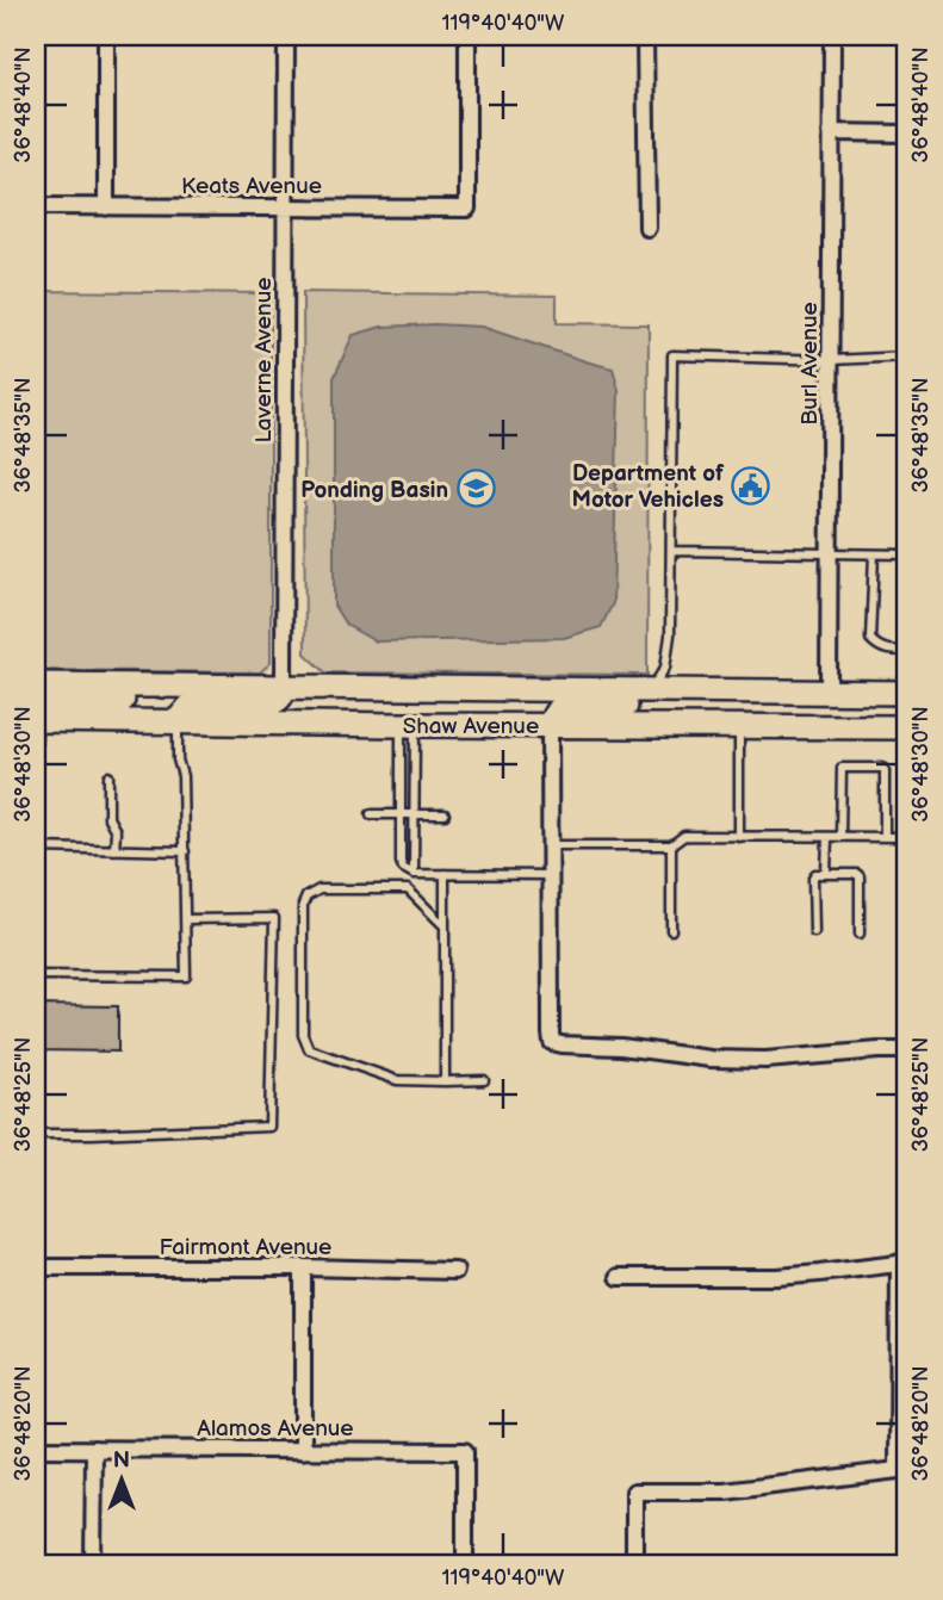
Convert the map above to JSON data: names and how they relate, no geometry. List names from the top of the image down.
{
  "streets": {
    "main road": ["Shaw Avenue"],
    "street": [
      "Keats Avenue",
      "Laverne Avenue",
      "Burl Avenue",
      "Fairmont Avenue",
      "Alamos Avenue"
    ]
  },
  "crossings": [
    ["Keats Avenue", "Laverne Avenue"],
    ["Laverne Avenue", "Shaw Avenue"],
    ["Burl Avenue", "Shaw Avenue"]
  ],
  "places": {
    "public building": ["Department of Motor Vehicles"],
    "school or university": ["Ponding Basin"]
  },
  "north": "top",
  "coordinates": [
    "119°40'40\"W",
    "36°48'40\"N",
    "36°48'35\"N",
    "36°48'30\"N",
    "36°48'25\"N",
    "36°48'20\"N"
  ]
}
